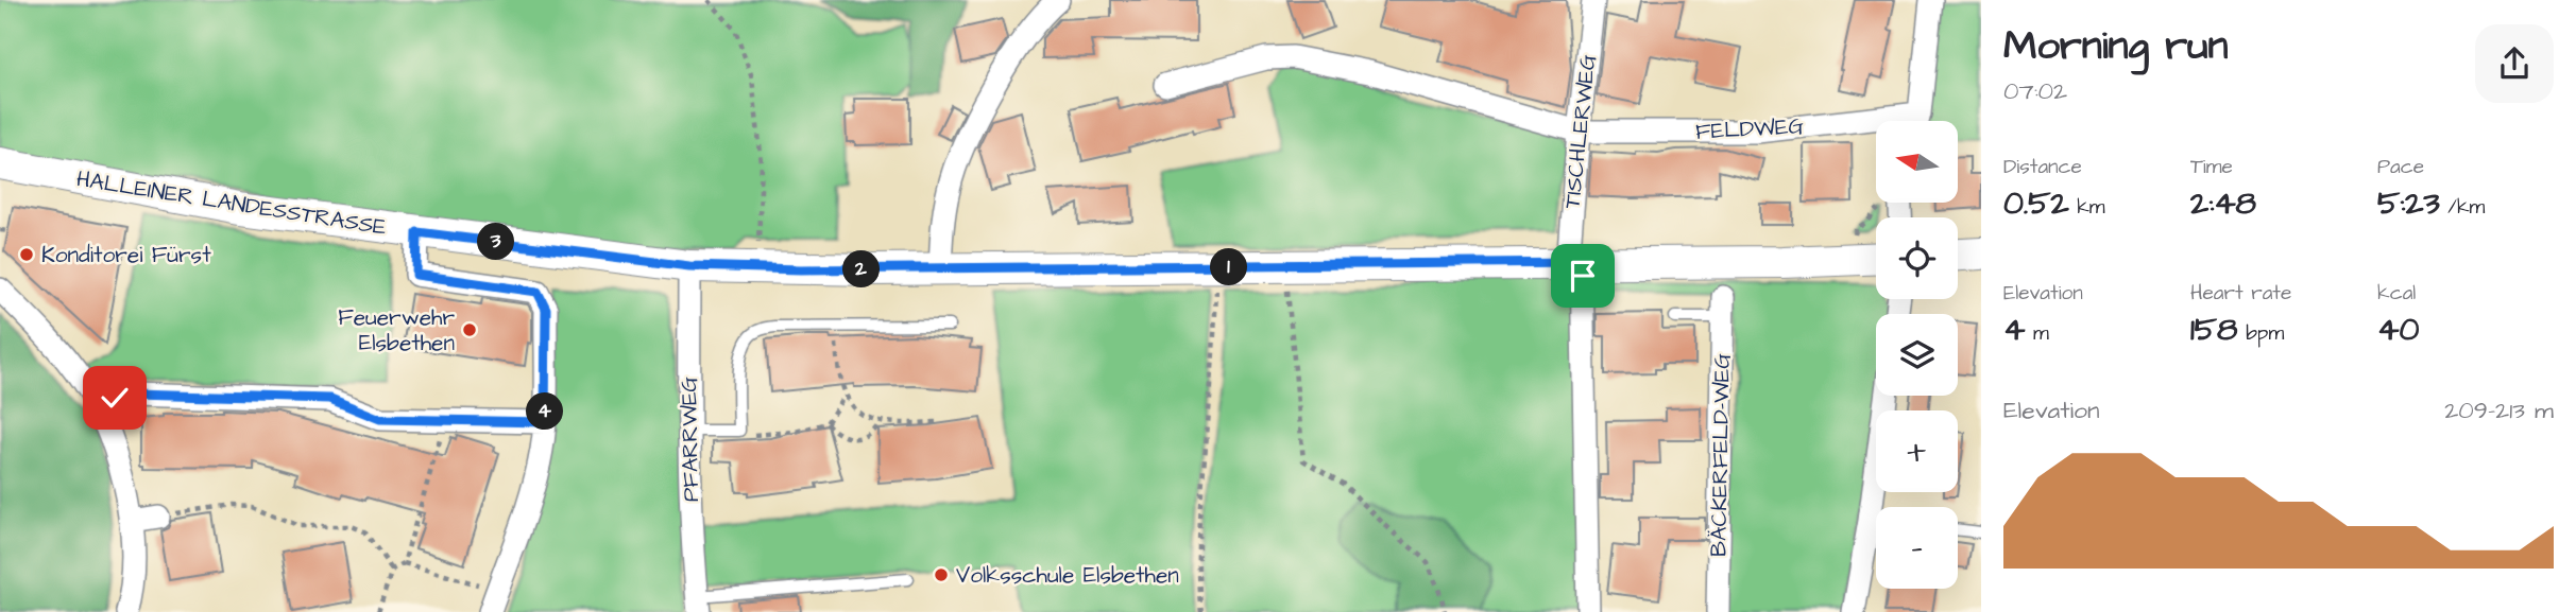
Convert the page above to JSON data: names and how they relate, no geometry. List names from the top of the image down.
{
  "streets": {
    "main road": ["HALLEINER LANDESSTRASSE"],
    "street": [
      "FELDWEG",
      "TISCHLERWEG",
      "PFARRWEG",
      "BÄCKERFELD-WEG"
    ]
  },
  "crossings": [
    ["FELDWEG", "TISCHLERWEG"],
    ["TISCHLERWEG", "HALLEINER LANDESSTRASSE"],
    ["HALLEINER LANDESSTRASSE", "PFARRWEG"]
  ],
  "places": ["Konditorei Fürst", "Feuerwehr Elsbethen", "Volksschule Elsbethen"],
  "north": "left",
  "page": {
    "heading": ["Morning run", "07:02"],
    "map_buttons": ["+", "−"],
    "stats": [
      ["Distance", "0.52 km"],
      ["Time", "2:48"],
      ["Pace", "5:23 /km"],
      ["Elevation", "4 m"],
      ["Heart rate", "158 bpm"],
      ["kcal", "40"]
    ],
    "pins": [
      "3",
      "1",
      "2",
      "4"
    ],
    "chart": ["Elevation", "209–213 m"]
  }
}
